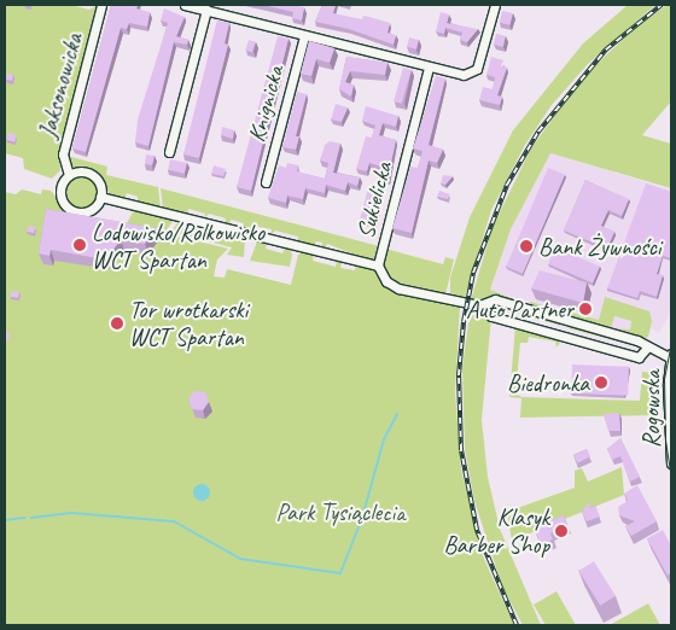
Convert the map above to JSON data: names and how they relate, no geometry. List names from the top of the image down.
{
  "streets": {
    "street": [
      "Jaksonowicka",
      "Knignicka",
      "Sukielicka",
      "Rogowska"
    ]
  },
  "parks": ["Park Tysiąclecia"],
  "places": [
    "Lodowisko/Rolkowisko WCT Spartan",
    "Bank Żywności",
    "Auto Partner",
    "Tor wrotkarski WCT Spartan",
    "Biedronka",
    "Klasyk Barber Shop"
  ]
}
